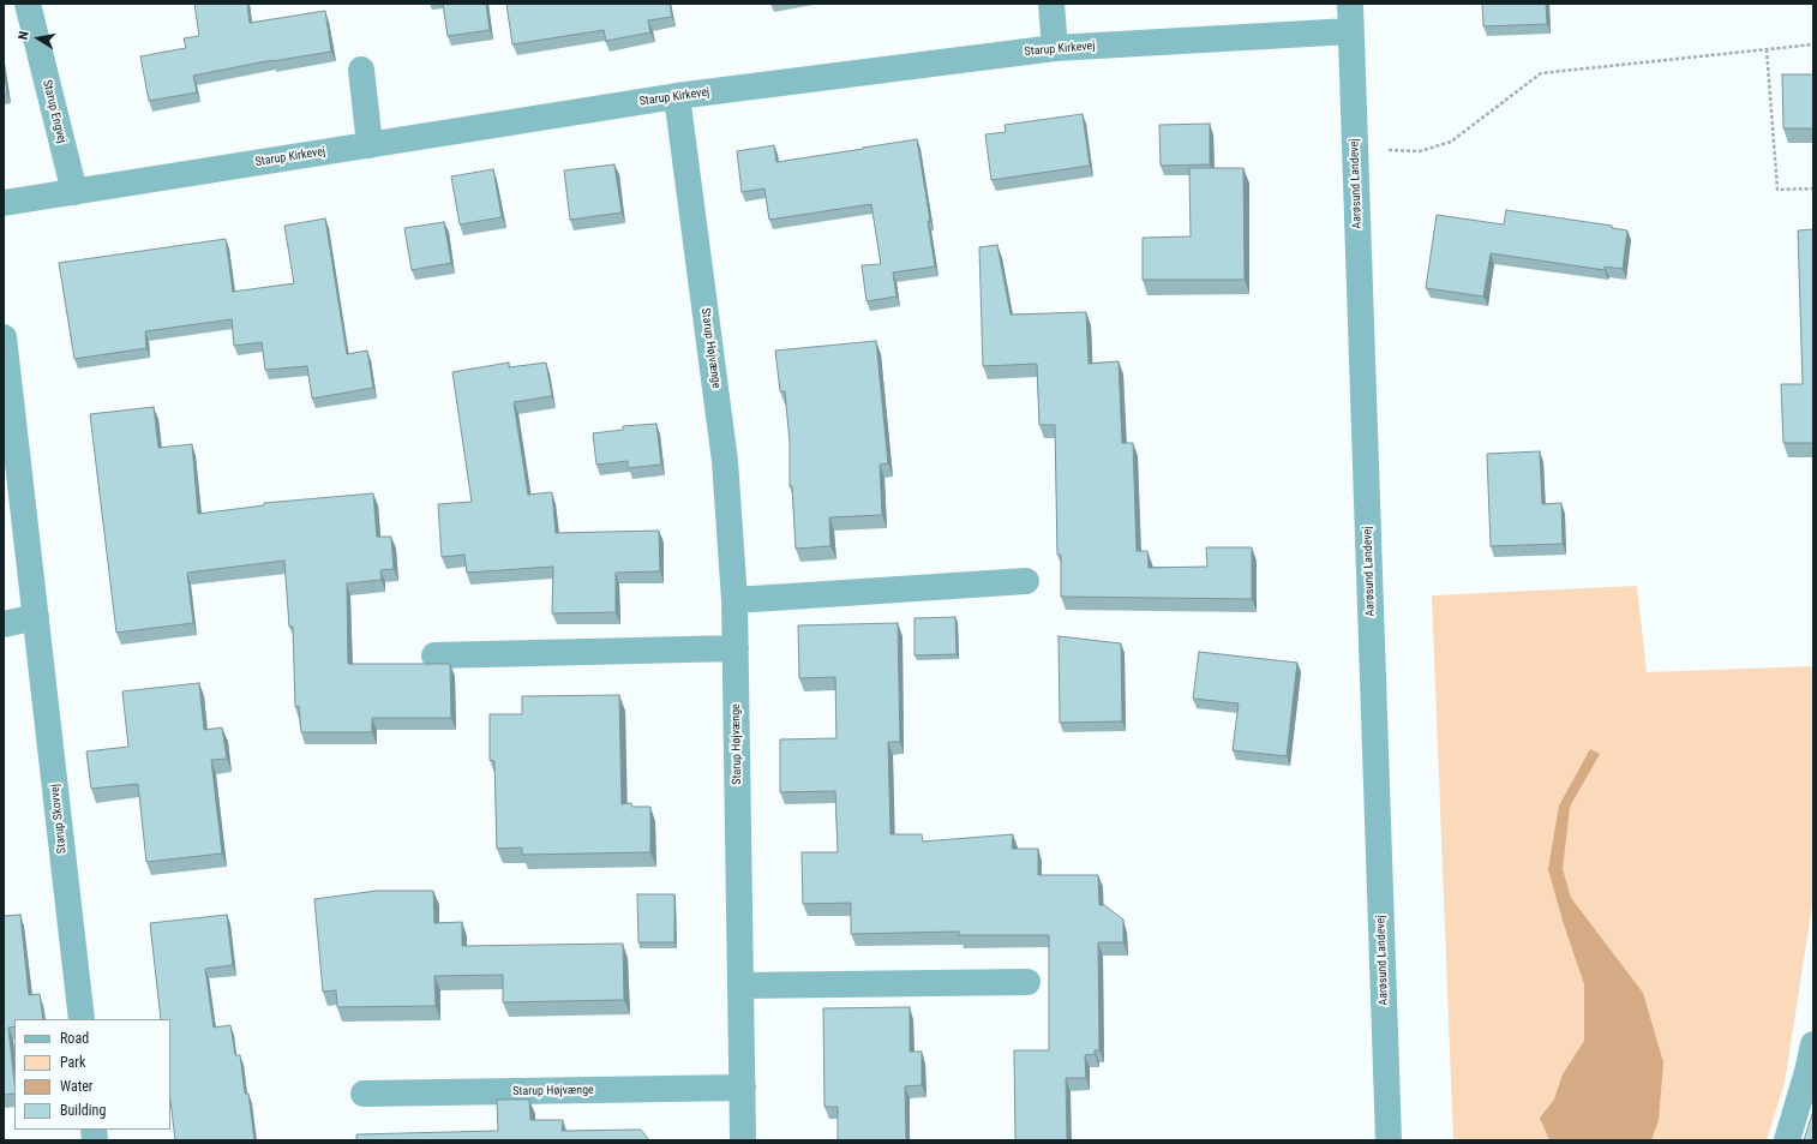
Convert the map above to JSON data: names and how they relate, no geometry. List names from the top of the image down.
{
  "streets": {
    "street": [
      "Starup Kirkevej",
      "Starup Engvej",
      "Aarøsund Landevej",
      "Starup Højvænge",
      "Starup Skovvej"
    ]
  },
  "crossings": [
    ["Starup Kirkevej", "Starup Engvej"],
    ["Starup Kirkevej", "Aarøsund Landevej"],
    ["Starup Kirkevej", "Starup Højvænge"]
  ],
  "legend": [
    "Road",
    "Park",
    "Water",
    "Building"
  ],
  "north": "left"
}
